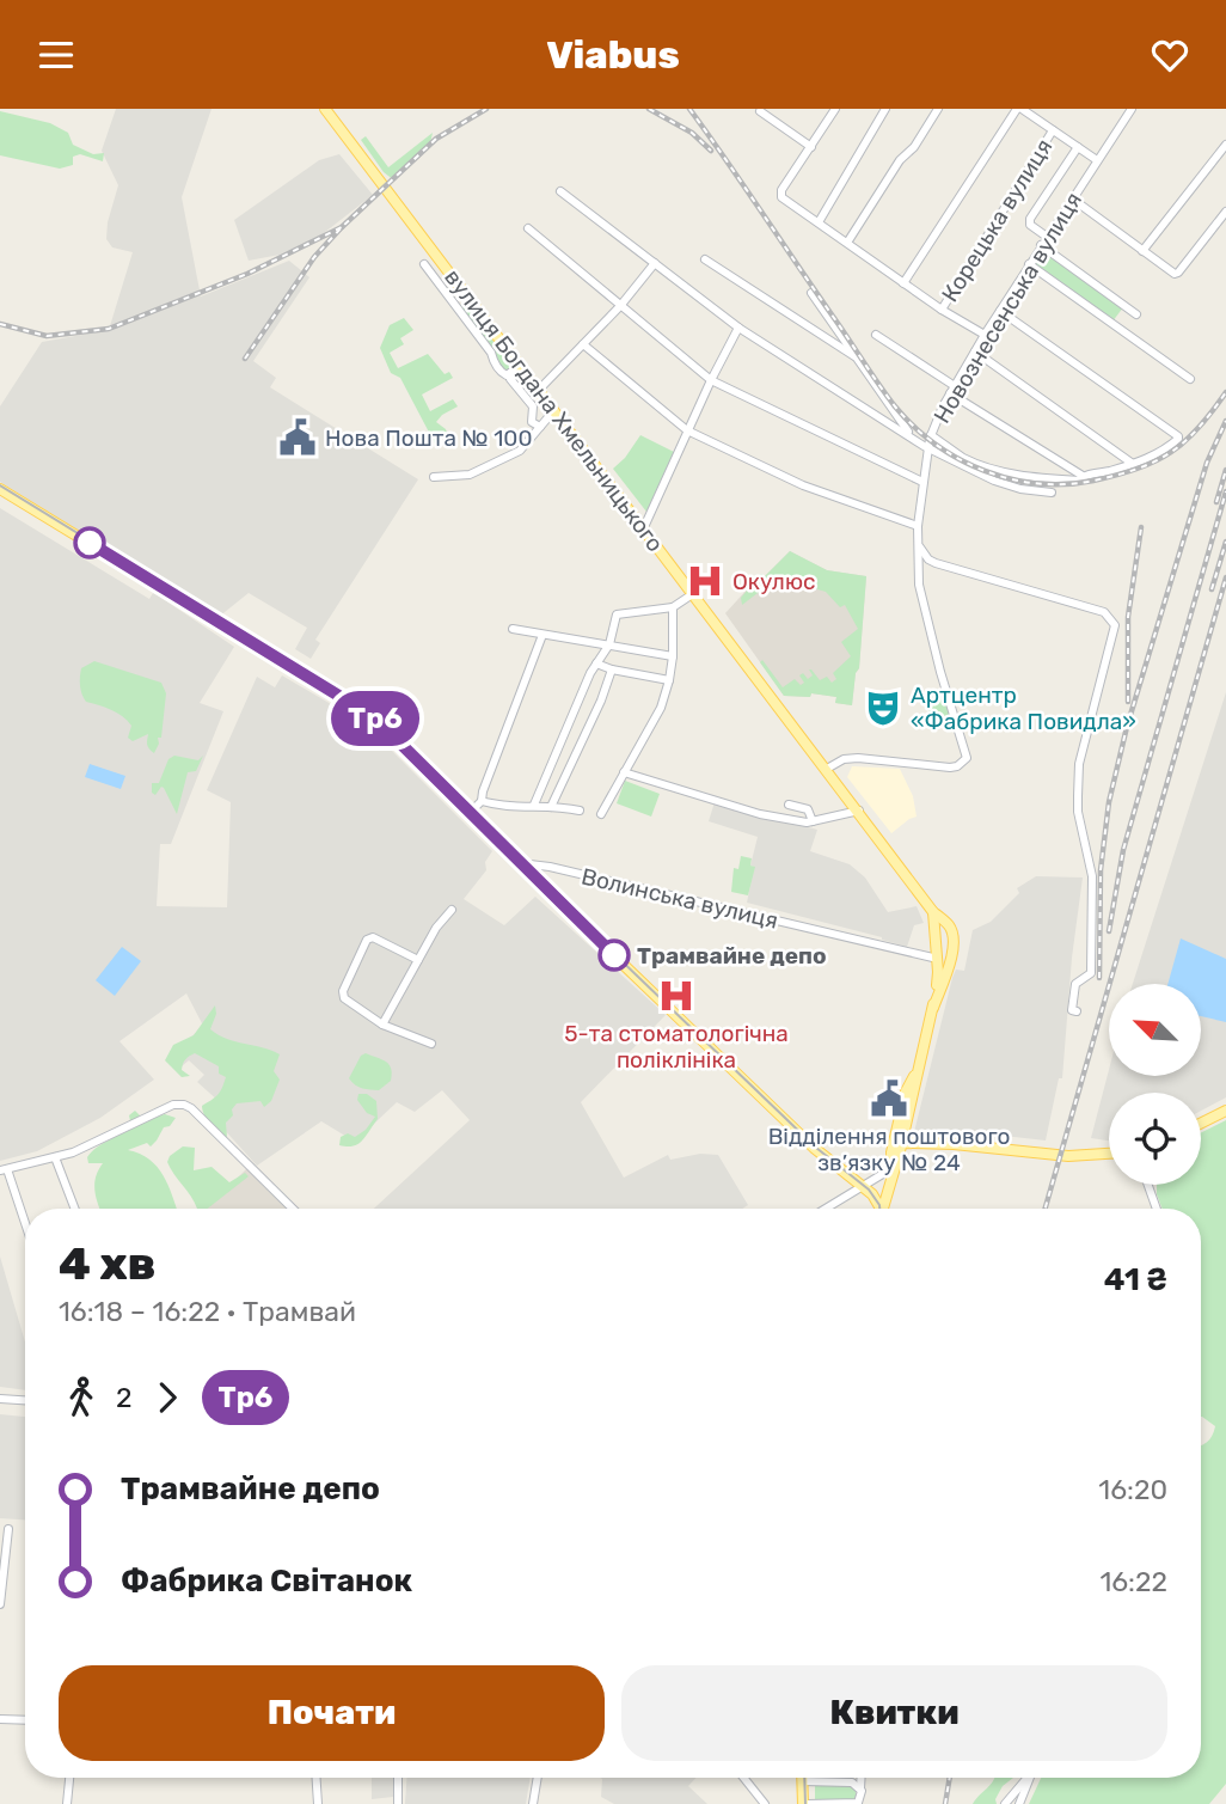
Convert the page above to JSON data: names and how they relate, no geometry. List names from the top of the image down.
{
  "streets": {
    "main road": ["вулиця Богдана Хмельницького"],
    "street": ["Корецька вулиця", "Новознесенська вулиця", "Волинська вулиця"]
  },
  "crossings": [
    ["Новознесенська вулиця", "вулиця Богдана Хмельницького"]
  ],
  "places": {
    "public building": ["Нова Пошта № 100", "Відділення поштового зв’язку № 24"],
    "hospital": ["Окулюс", "5-та стоматологічна поліклініка"],
    "theatre": ["Артцентр «Фабрика Повидла»"],
    "other": ["Трамвайне депо"]
  },
  "lines": ["tram line Тр6"],
  "north": "top left",
  "page": {
    "header": "Viabus",
    "on_map": "Тр6",
    "heading": ["4 хв", "16:18 – 16:22 · Трамвай", "41 ₴"],
    "legs": ["2", "Тр6"],
    "list": [
      {
        "name": "Трамвайне депо",
        "value": "16:20"
      },
      {
        "name": "Фабрика Світанок",
        "value": "16:22"
      }
    ],
    "buttons": ["Почати", "Квитки"]
  }
}
